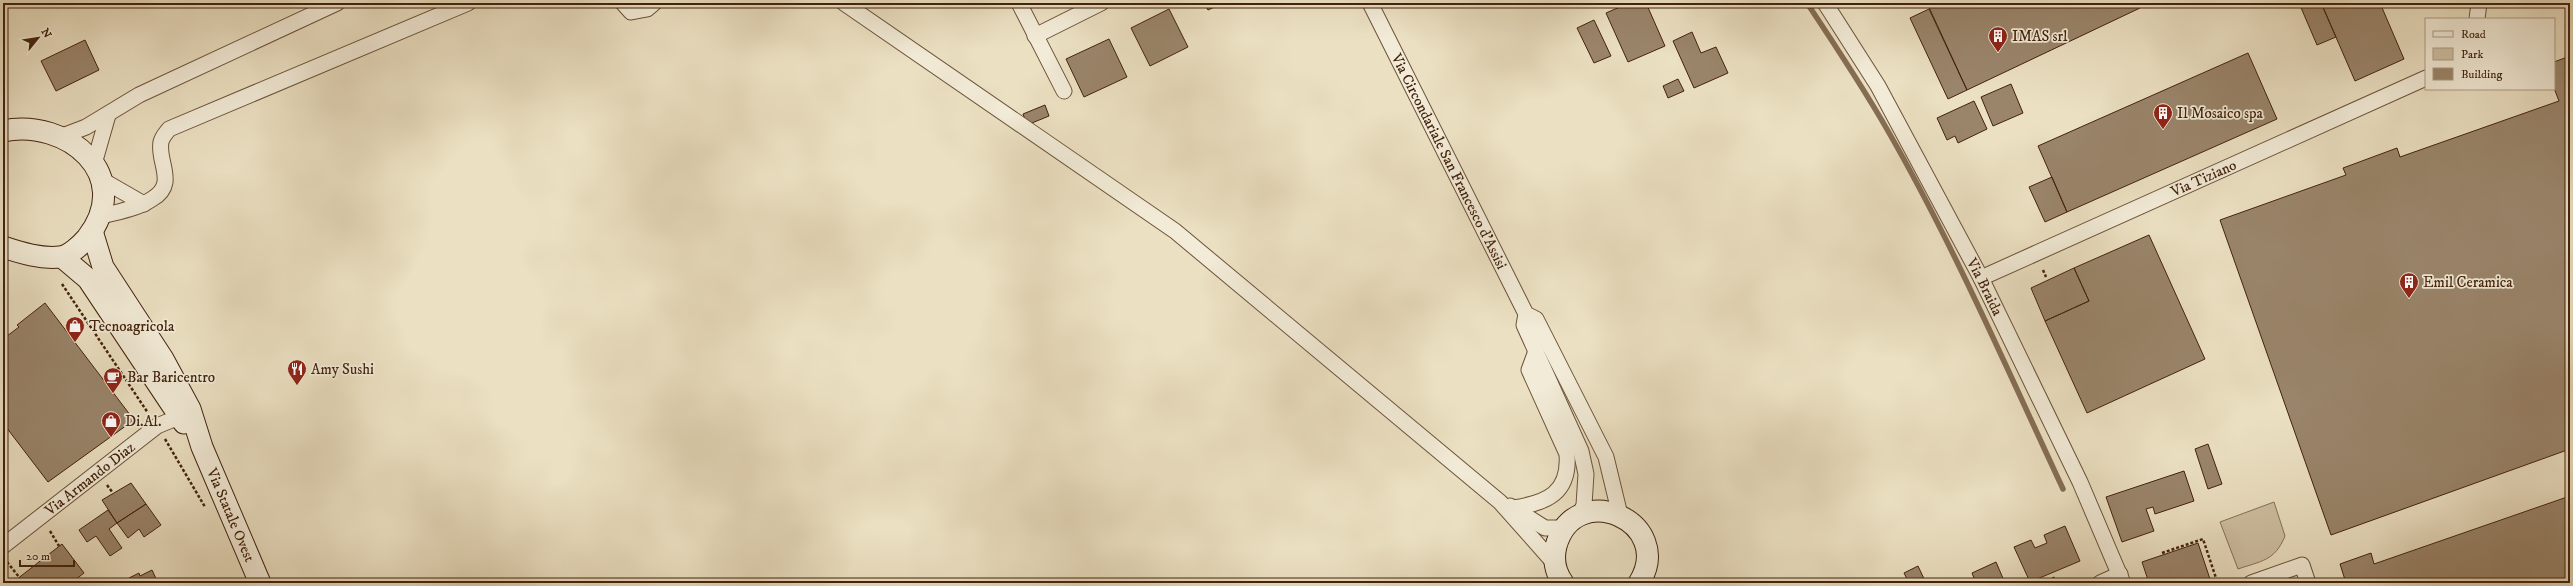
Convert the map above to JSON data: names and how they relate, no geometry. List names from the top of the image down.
{
  "streets": {
    "street": [
      "Via Circondariale San Francesco d'Assisi",
      "Via Tiziano",
      "Via Braida",
      "Via Armando Diaz",
      "Via Statale Ovest"
    ]
  },
  "crossings": [
    ["Via Tiziano", "Via Braida"],
    ["Via Armando Diaz", "Via Statale Ovest"]
  ],
  "places": {
    "building": ["IMAS srl", "Il Mosaico spa", "Emil Ceramica"],
    "shop": ["Tecnoagricola", "Di.Al."],
    "restaurant": ["Amy Sushi"],
    "cafe": ["Bar Baricentro"]
  },
  "legend": ["Road", "Park", "Building"],
  "scale_bar": "20 m",
  "north": "top right"
}
